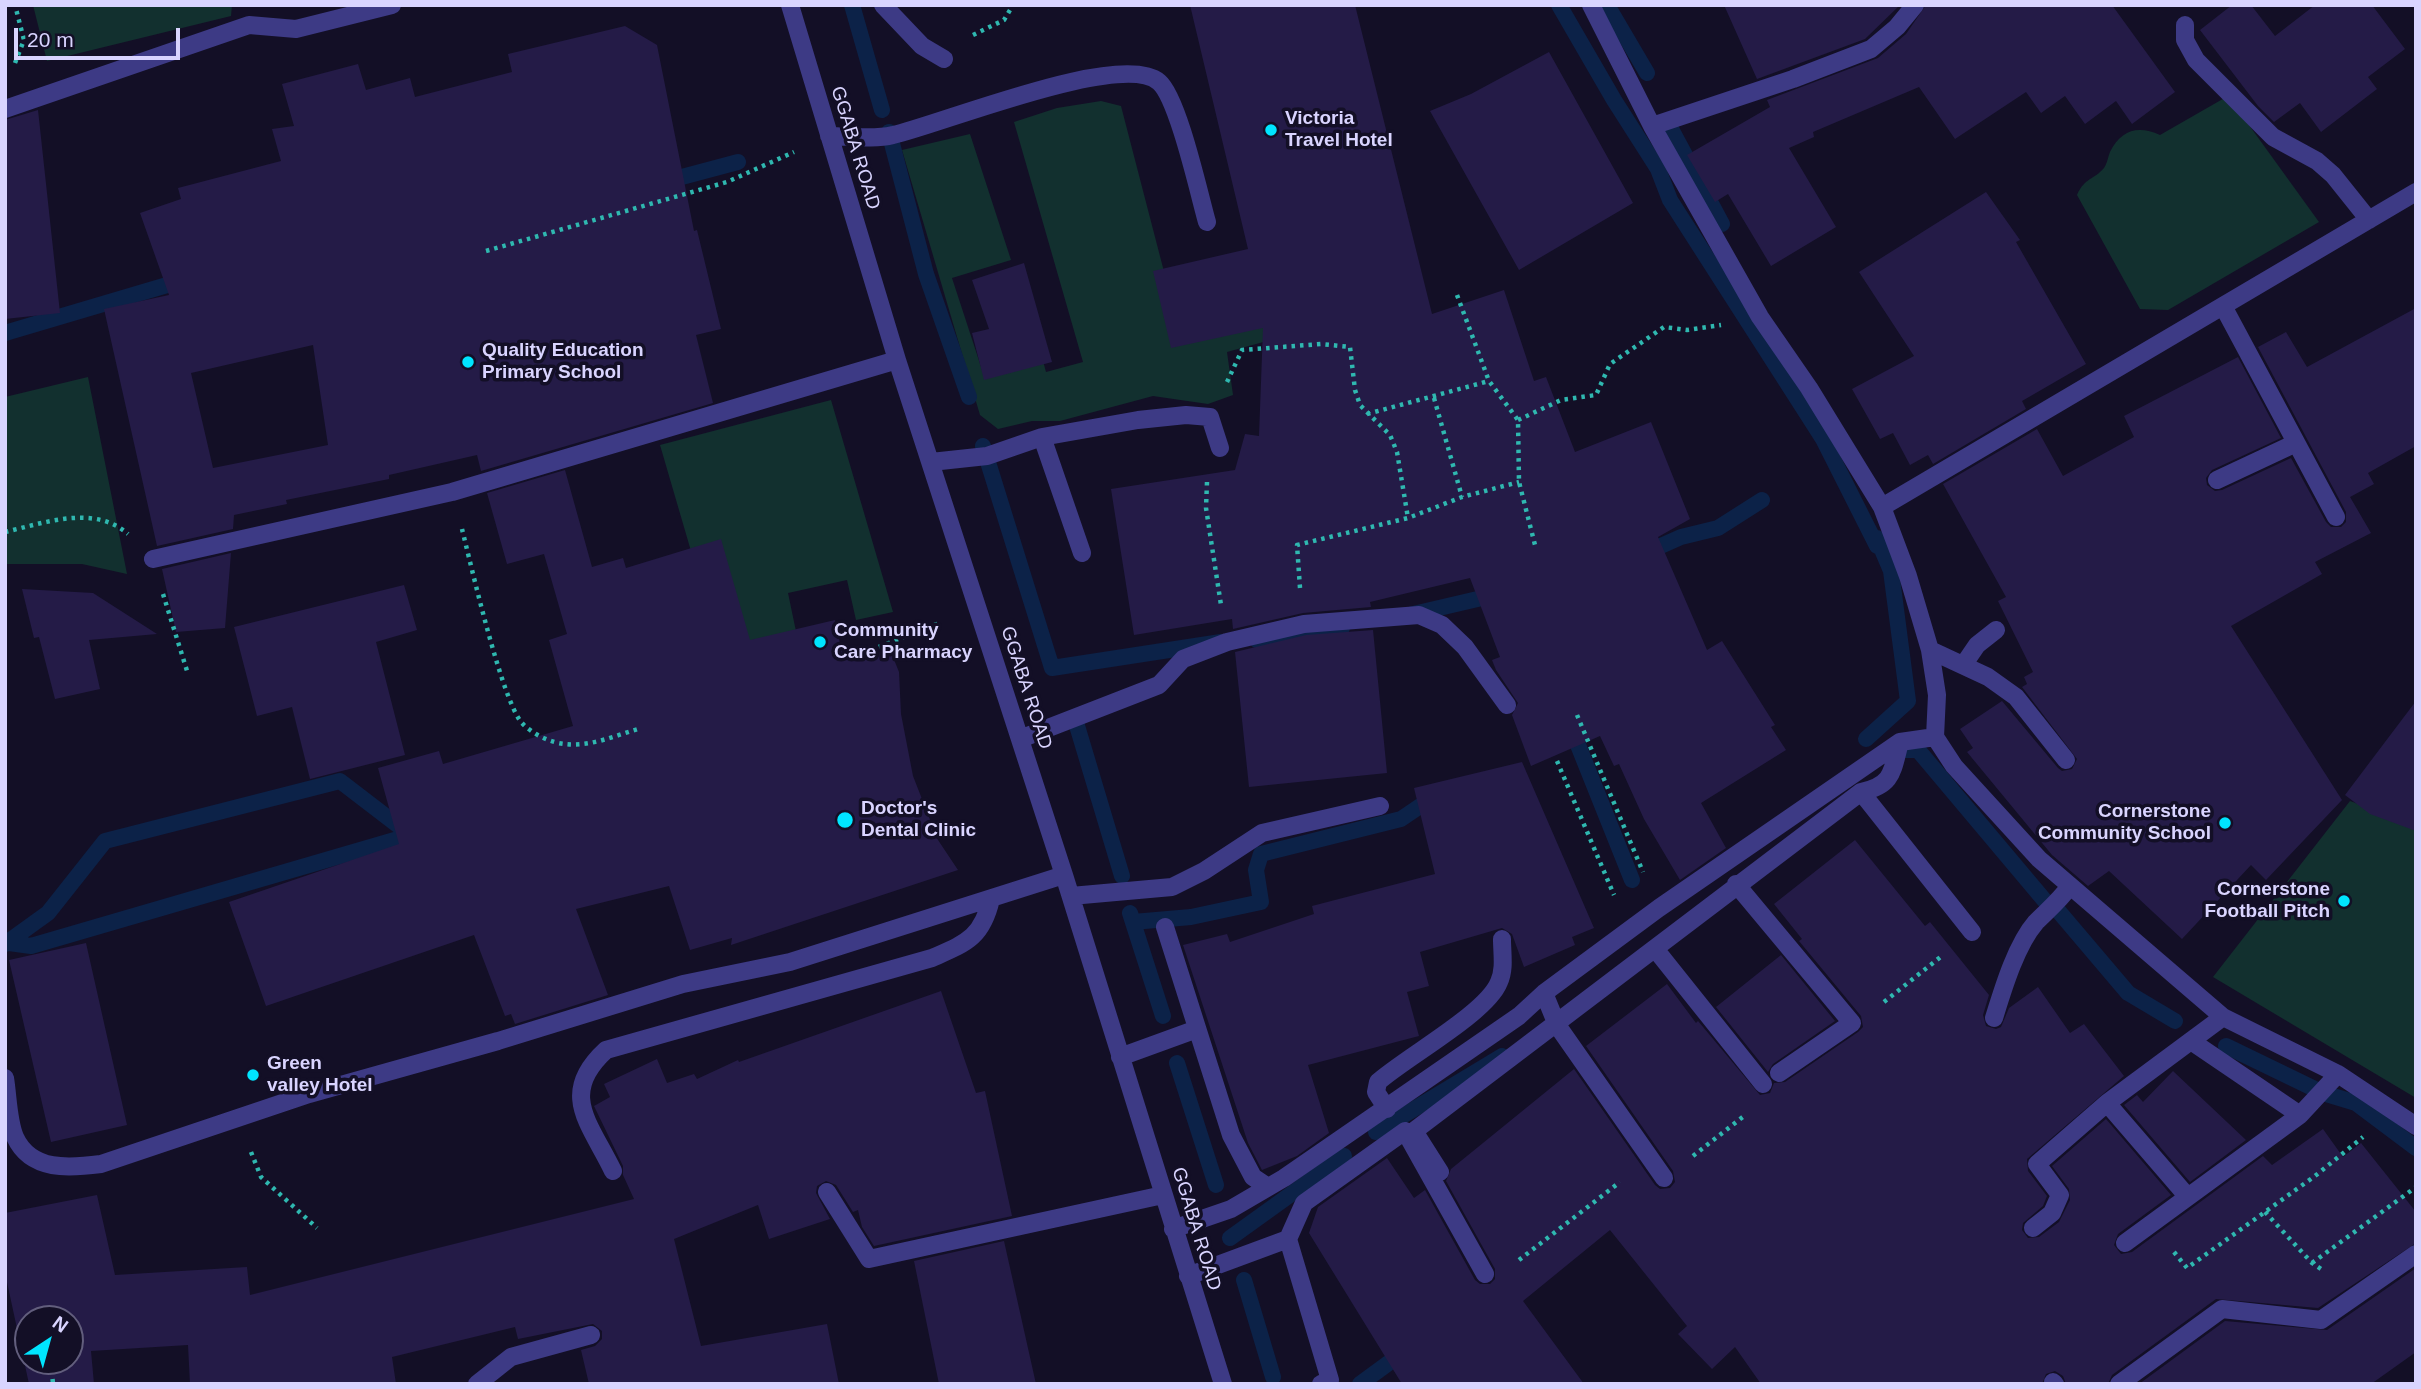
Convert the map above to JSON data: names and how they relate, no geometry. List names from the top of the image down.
{
  "streets": {
    "street": ["GGABA ROAD"]
  },
  "places": [
    "Victoria Travel Hotel",
    "Quality Education Primary School",
    "Community Care Pharmacy",
    "Doctor's Dental Clinic",
    "Cornerstone Community School",
    "Cornerstone Football Pitch",
    "Green valley Hotel"
  ],
  "scale_bar": "20 m",
  "north": "top right"
}
